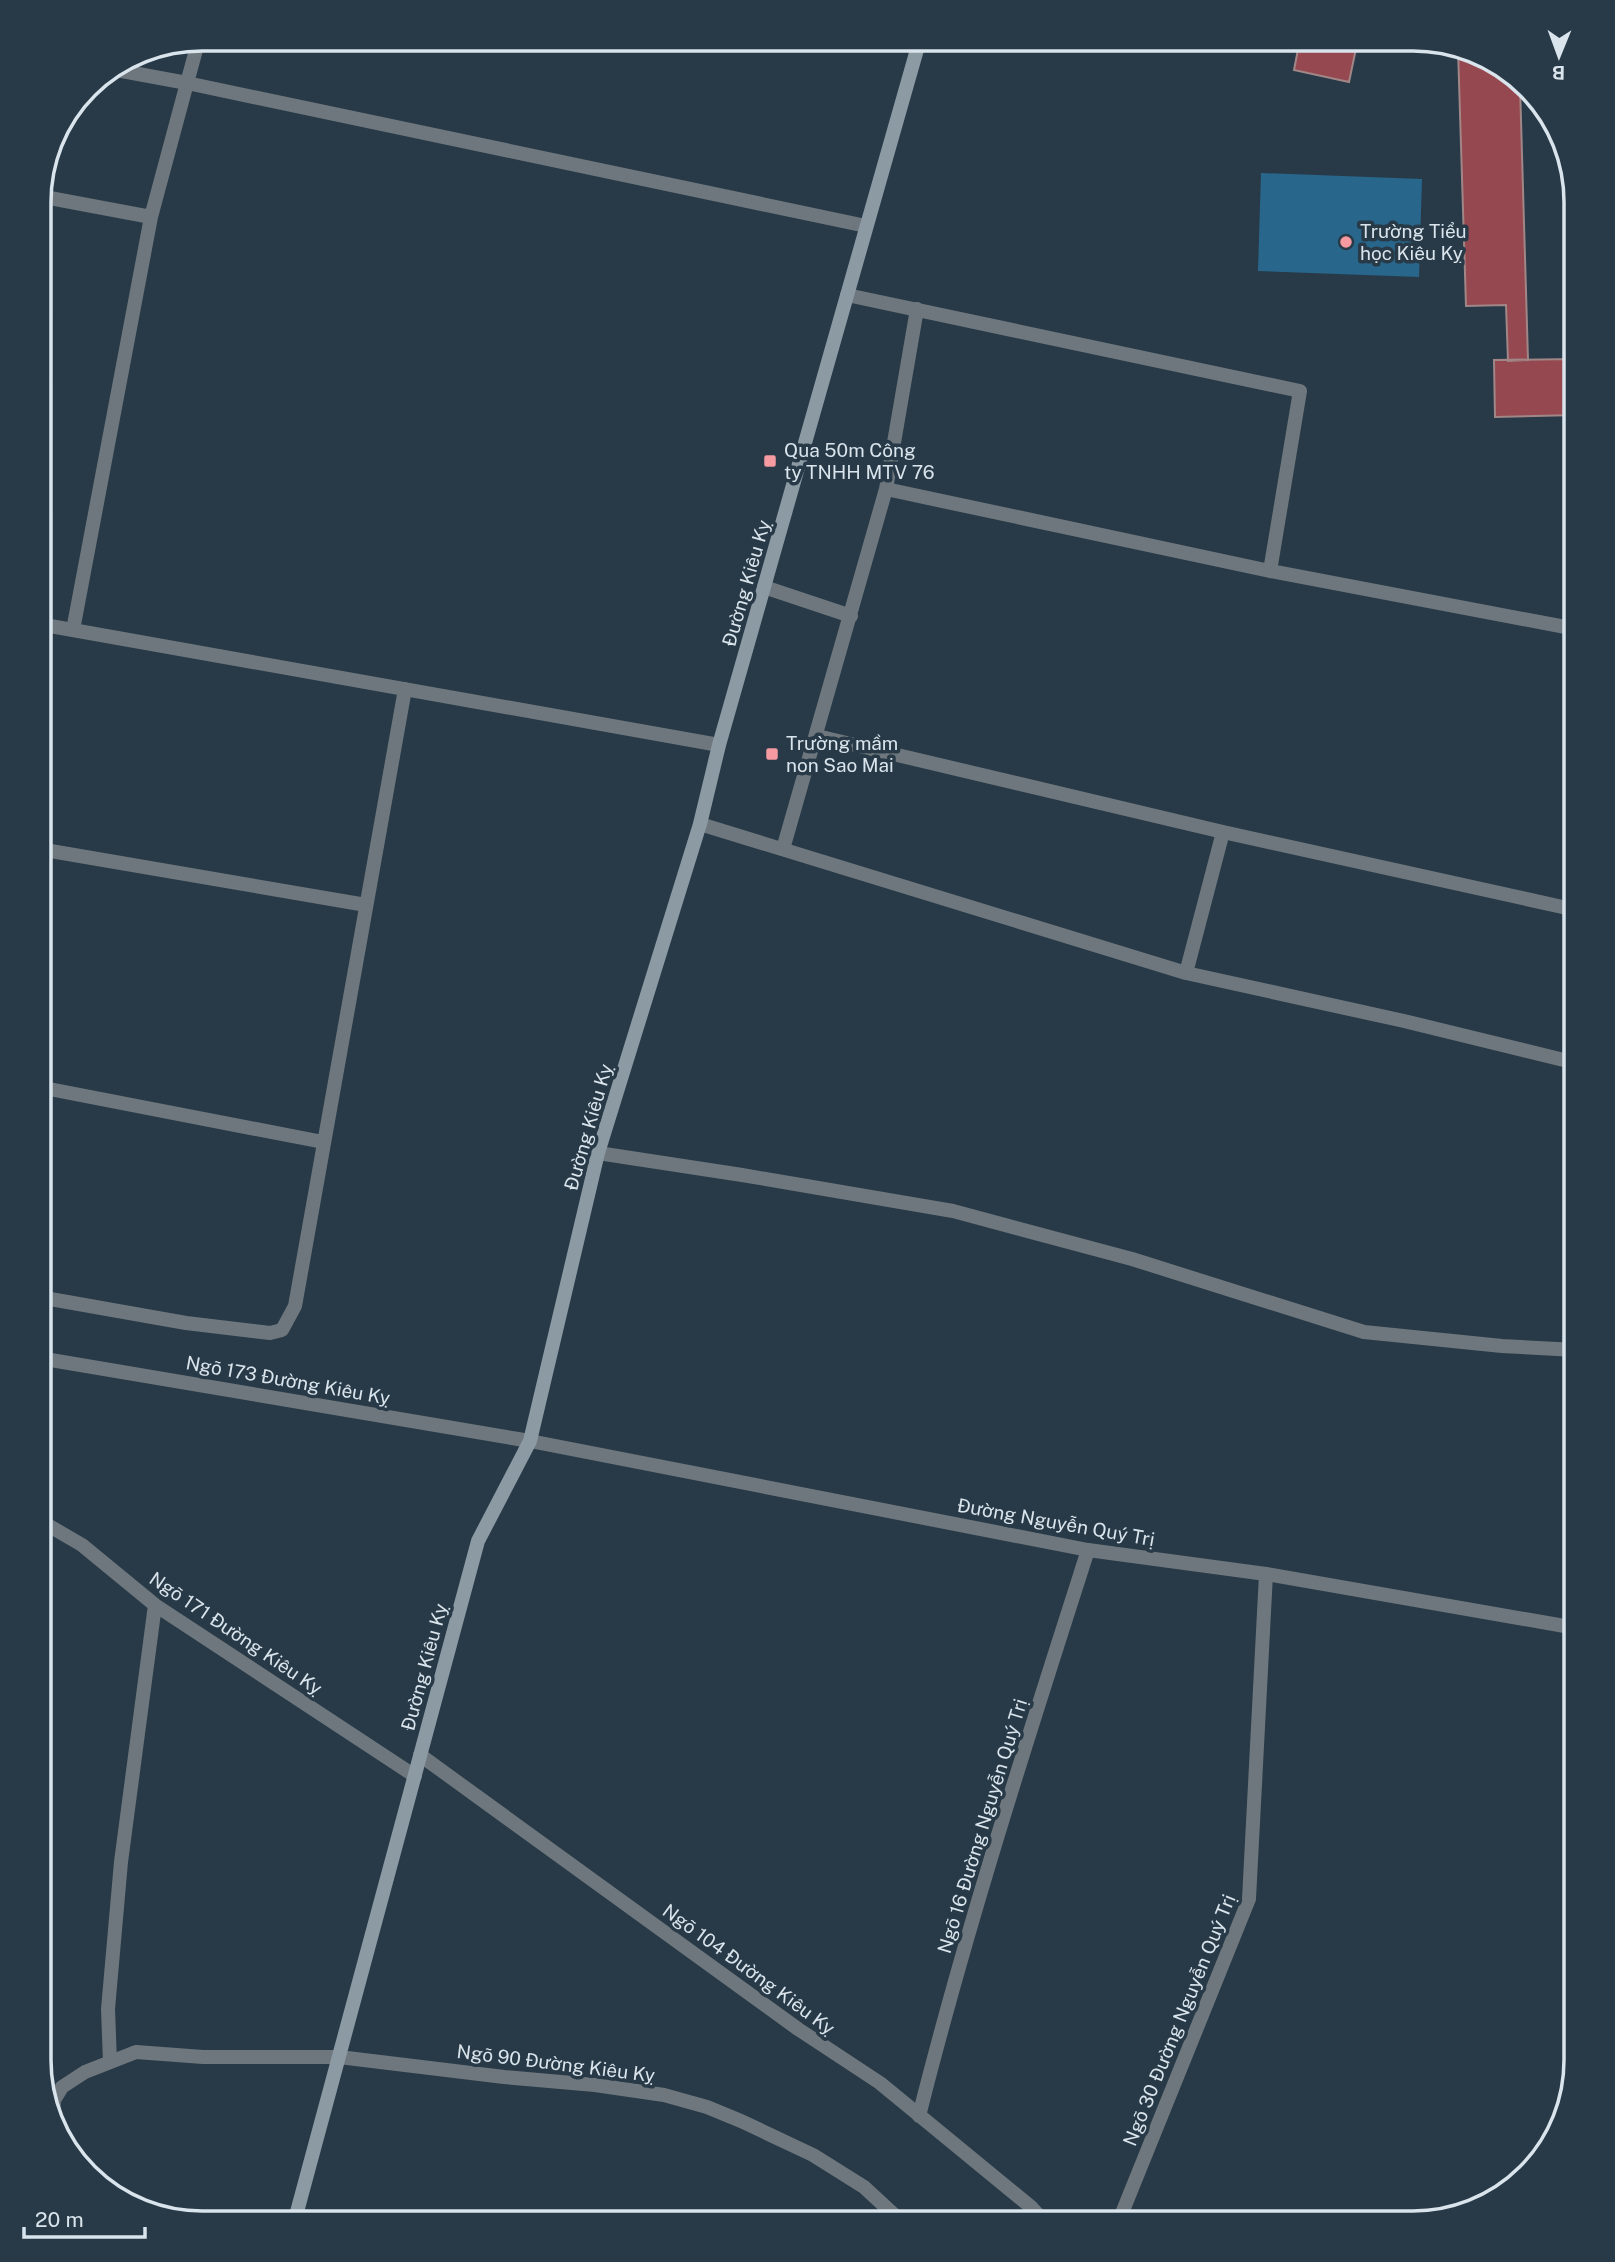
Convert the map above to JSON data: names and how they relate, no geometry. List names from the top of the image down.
{
  "streets": {
    "main road": ["Đường Kiêu Kỵ"],
    "street": [
      "Ngõ 173 Đường Kiêu Kỵ",
      "Đường Nguyễn Quý Trị",
      "Ngõ 171 Đường Kiêu Kỵ",
      "Ngõ 16 Đường Nguyễn Quý Trị",
      "Ngõ 104 Đường Kiêu Kỵ",
      "Ngõ 30 Đường Nguyễn Quý Trị",
      "Ngõ 90 Đường Kiêu Kỵ"
    ]
  },
  "crossings": [
    ["Đường Kiêu Kỵ", "Ngõ 173 Đường Kiêu Kỵ"],
    ["Đường Kiêu Kỵ", "Đường Nguyễn Quý Trị"],
    ["Đường Kiêu Kỵ", "Ngõ 171 Đường Kiêu Kỵ"],
    ["Đường Kiêu Kỵ", "Ngõ 104 Đường Kiêu Kỵ"],
    ["Đường Kiêu Kỵ", "Ngõ 90 Đường Kiêu Kỵ"],
    ["Ngõ 173 Đường Kiêu Kỵ", "Đường Nguyễn Quý Trị"],
    ["Đường Nguyễn Quý Trị", "Ngõ 16 Đường Nguyễn Quý Trị"],
    ["Đường Nguyễn Quý Trị", "Ngõ 30 Đường Nguyễn Quý Trị"],
    ["Ngõ 16 Đường Nguyễn Quý Trị", "Ngõ 104 Đường Kiêu Kỵ"]
  ],
  "places": {
    "other": ["Trường Tiểu học Kiêu Kỵ"],
    "transit": ["Qua 50m Công ty TNHH MTV 76", "Trường mầm non Sao Mai"]
  },
  "scale_bar": "20 m",
  "north": "bottom"
}
